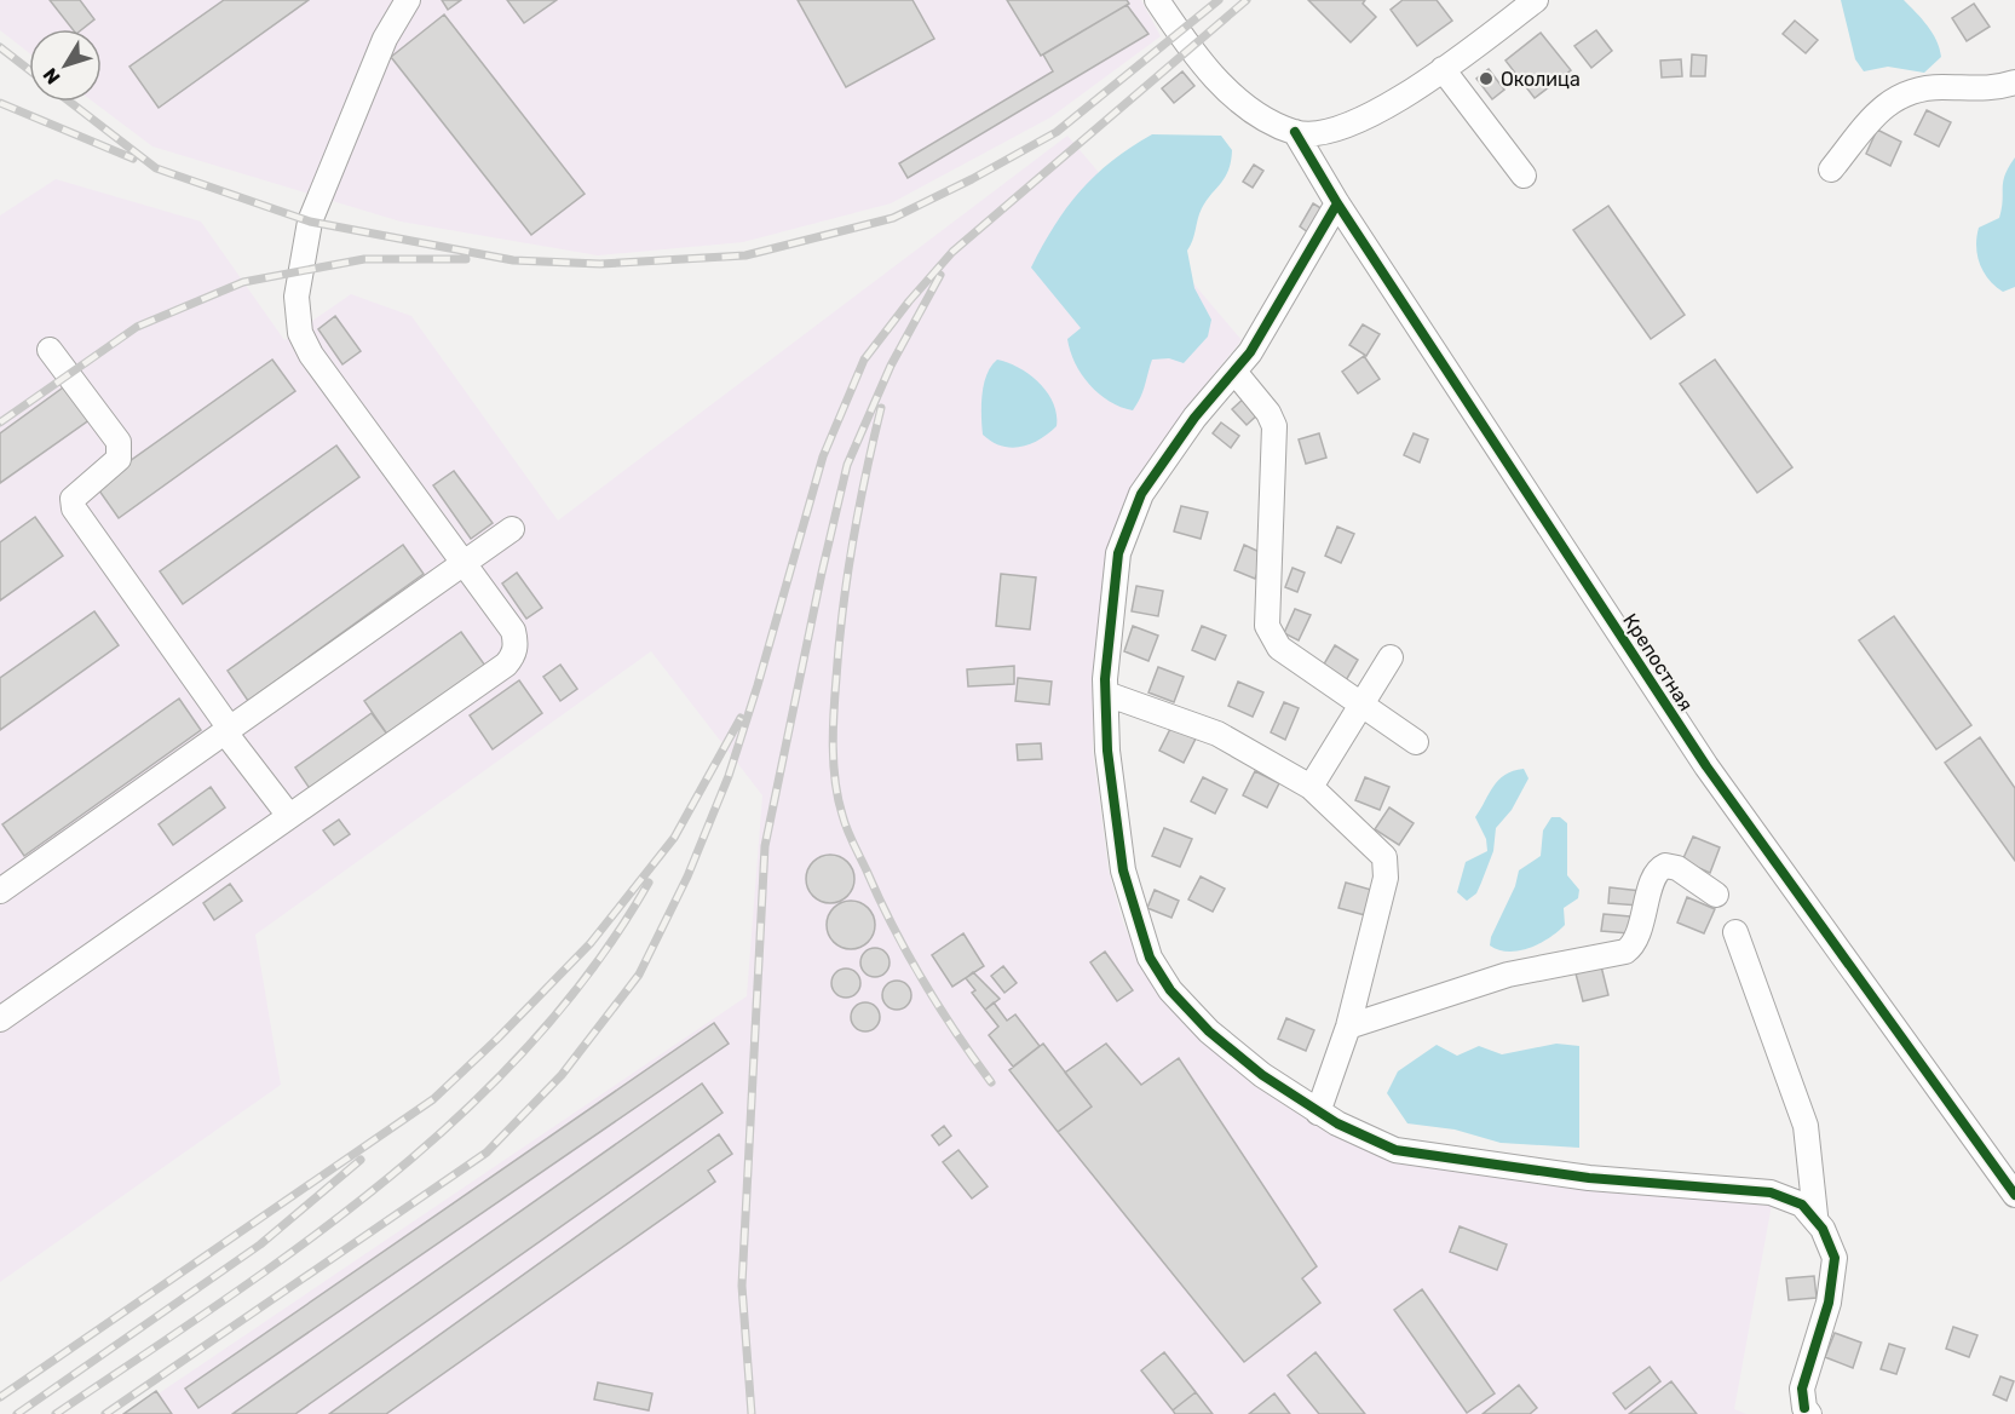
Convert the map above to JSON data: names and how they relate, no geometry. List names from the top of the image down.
{
  "streets": {
    "street": ["Крепостная"]
  },
  "places": ["Околица"],
  "north": "bottom left"
}
